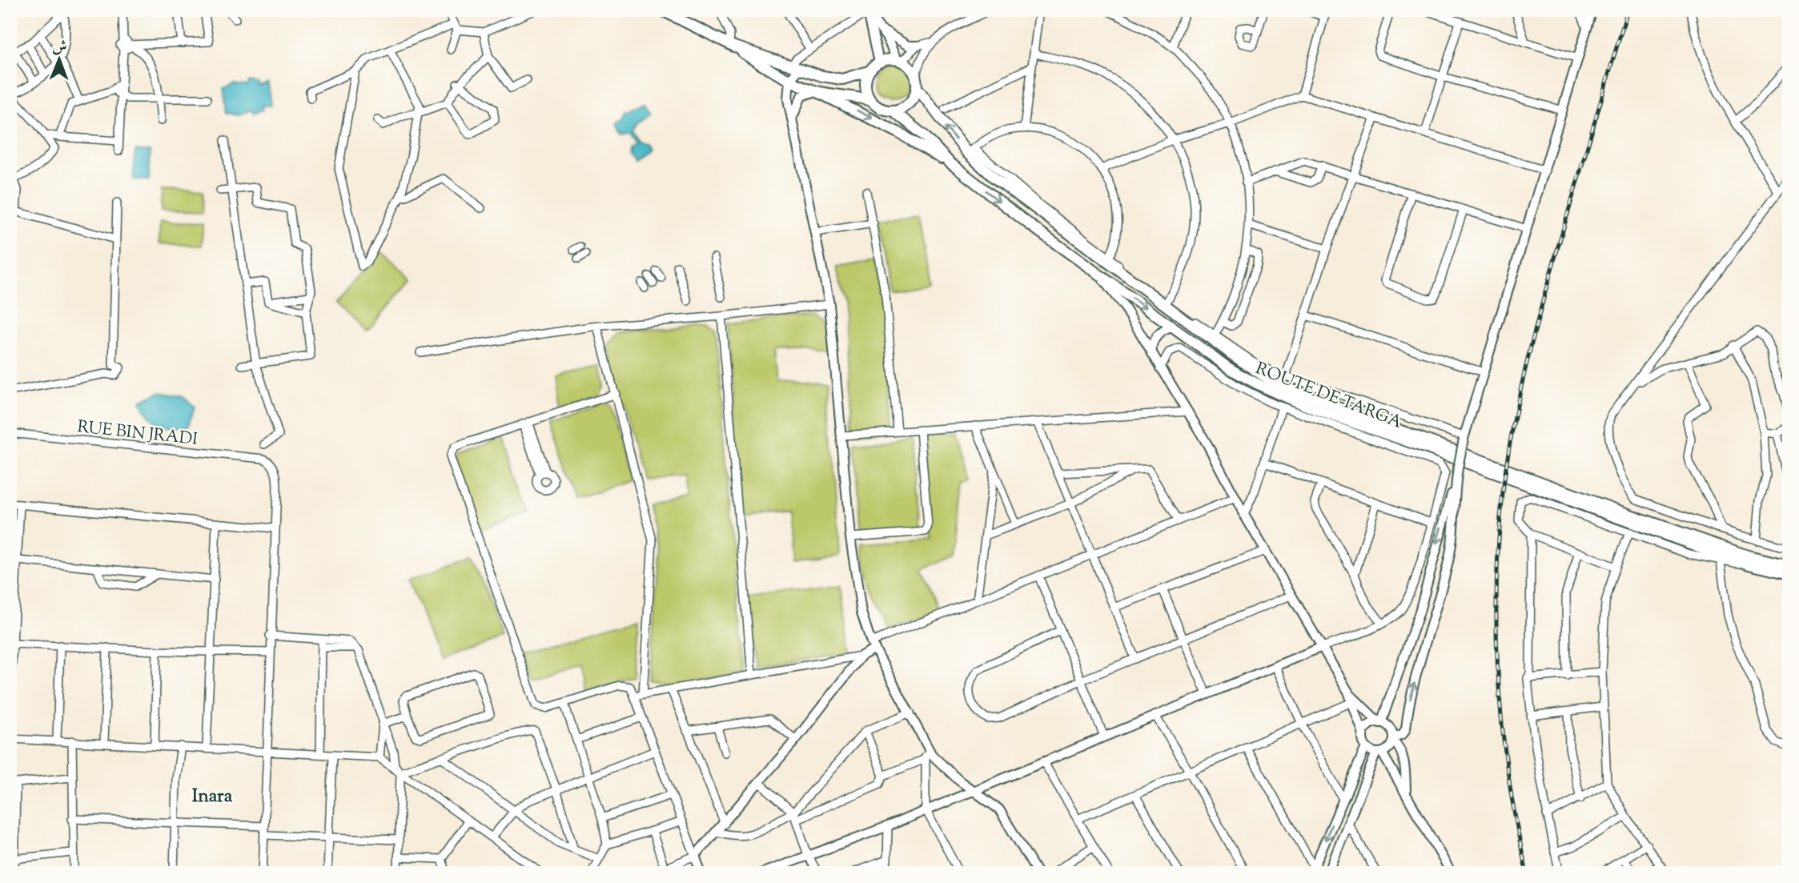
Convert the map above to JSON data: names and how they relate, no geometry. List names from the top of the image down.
{
  "streets": {
    "main road": ["ROUTE DE TARGA"],
    "street": ["RUE BIN JRADI"]
  },
  "districts": ["Inara"],
  "north": "top"
}
